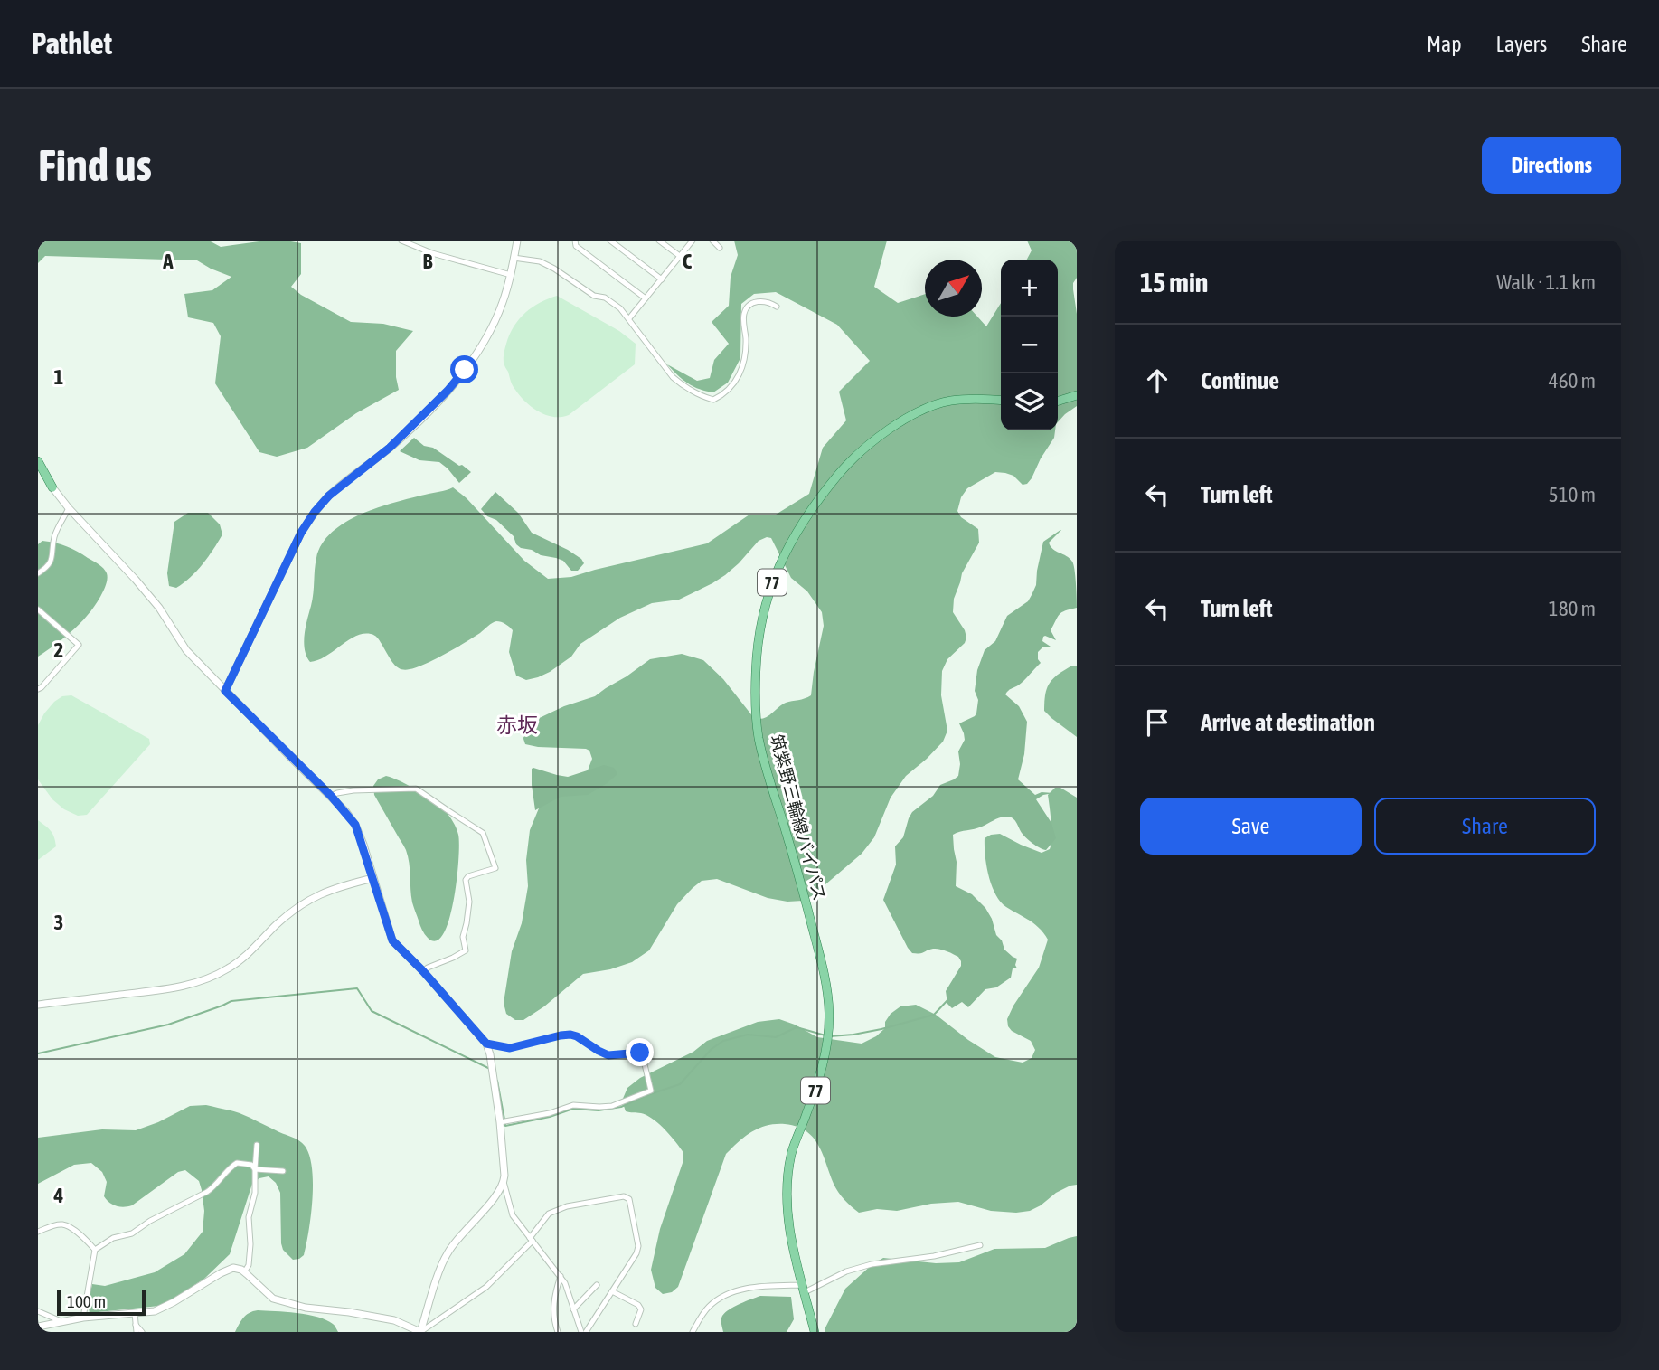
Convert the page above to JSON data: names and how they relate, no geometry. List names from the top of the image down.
{
  "streets": {
    "main road": ["77", "筑紫野三輪線バイパス"]
  },
  "districts": ["赤坂"],
  "scale_bar": "100 m",
  "north": "top right",
  "page": {
    "header": "Pathlet",
    "nav": ["Map", "Layers", "Share"],
    "buttons": [
      "Directions",
      ["Save", "Share"]
    ],
    "title": "Find us",
    "heading": ["15 min", "Walk · 1.1 km"],
    "map_buttons": ["+", "−"],
    "list": [
      ["Continue", "460 m"],
      ["Turn left", "510 m"],
      ["Turn left", "180 m"],
      "Arrive at destination"
    ],
    "scale": "100 m"
  },
  "grid": {
    "columns": ["A", "B", "C"],
    "rows": [
      "1",
      "2",
      "3",
      "4"
    ]
  }
}
